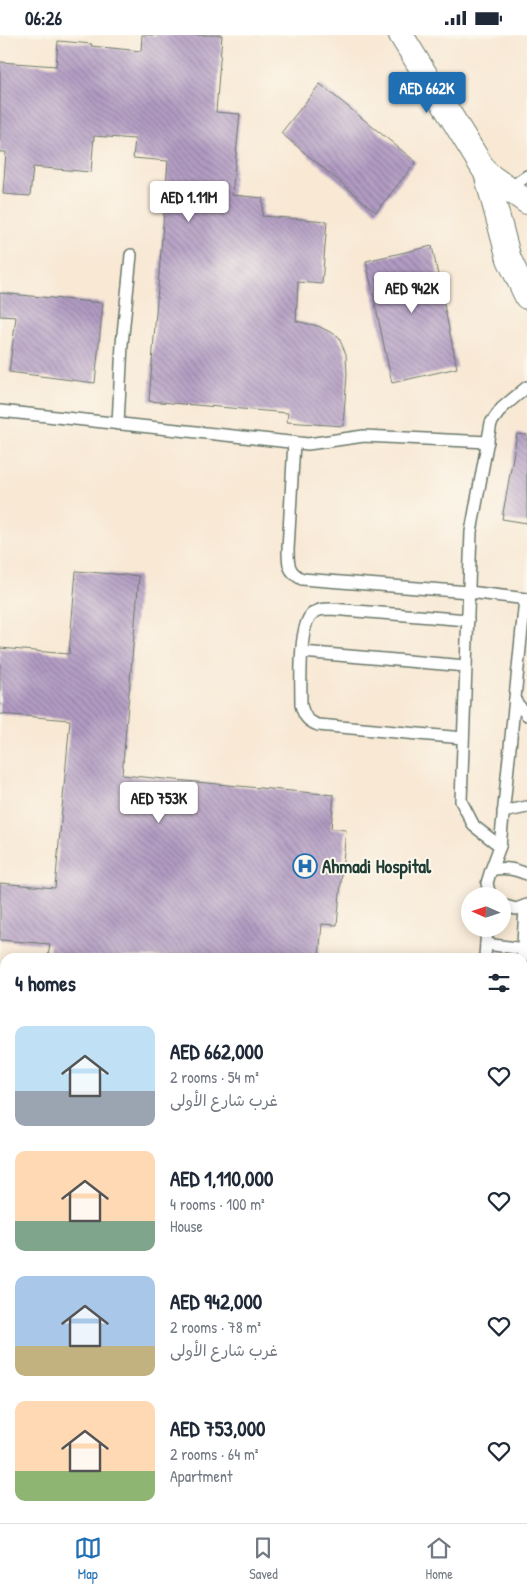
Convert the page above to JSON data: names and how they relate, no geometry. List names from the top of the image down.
{
  "places": {
    "hospital": ["Ahmadi Hospital"]
  },
  "north": "left",
  "page": {
    "status": "06:26",
    "price": [
      "AED 662K",
      "AED 1.11M",
      "AED 942K",
      "AED 753K"
    ],
    "heading": "4 homes",
    "list": [
      {
        "name": "AED 662,000",
        "note": "2 rooms · 54 m² · غرب شارع الأولى"
      },
      {
        "name": "AED 1,110,000",
        "note": "4 rooms · 100 m² · House"
      },
      {
        "name": "AED 942,000",
        "note": "2 rooms · 78 m² · غرب شارع الأولى"
      },
      {
        "name": "AED 753,000",
        "note": "2 rooms · 64 m² · Apartment"
      }
    ],
    "tabs": ["Map", "Saved", "Home"]
  }
}
